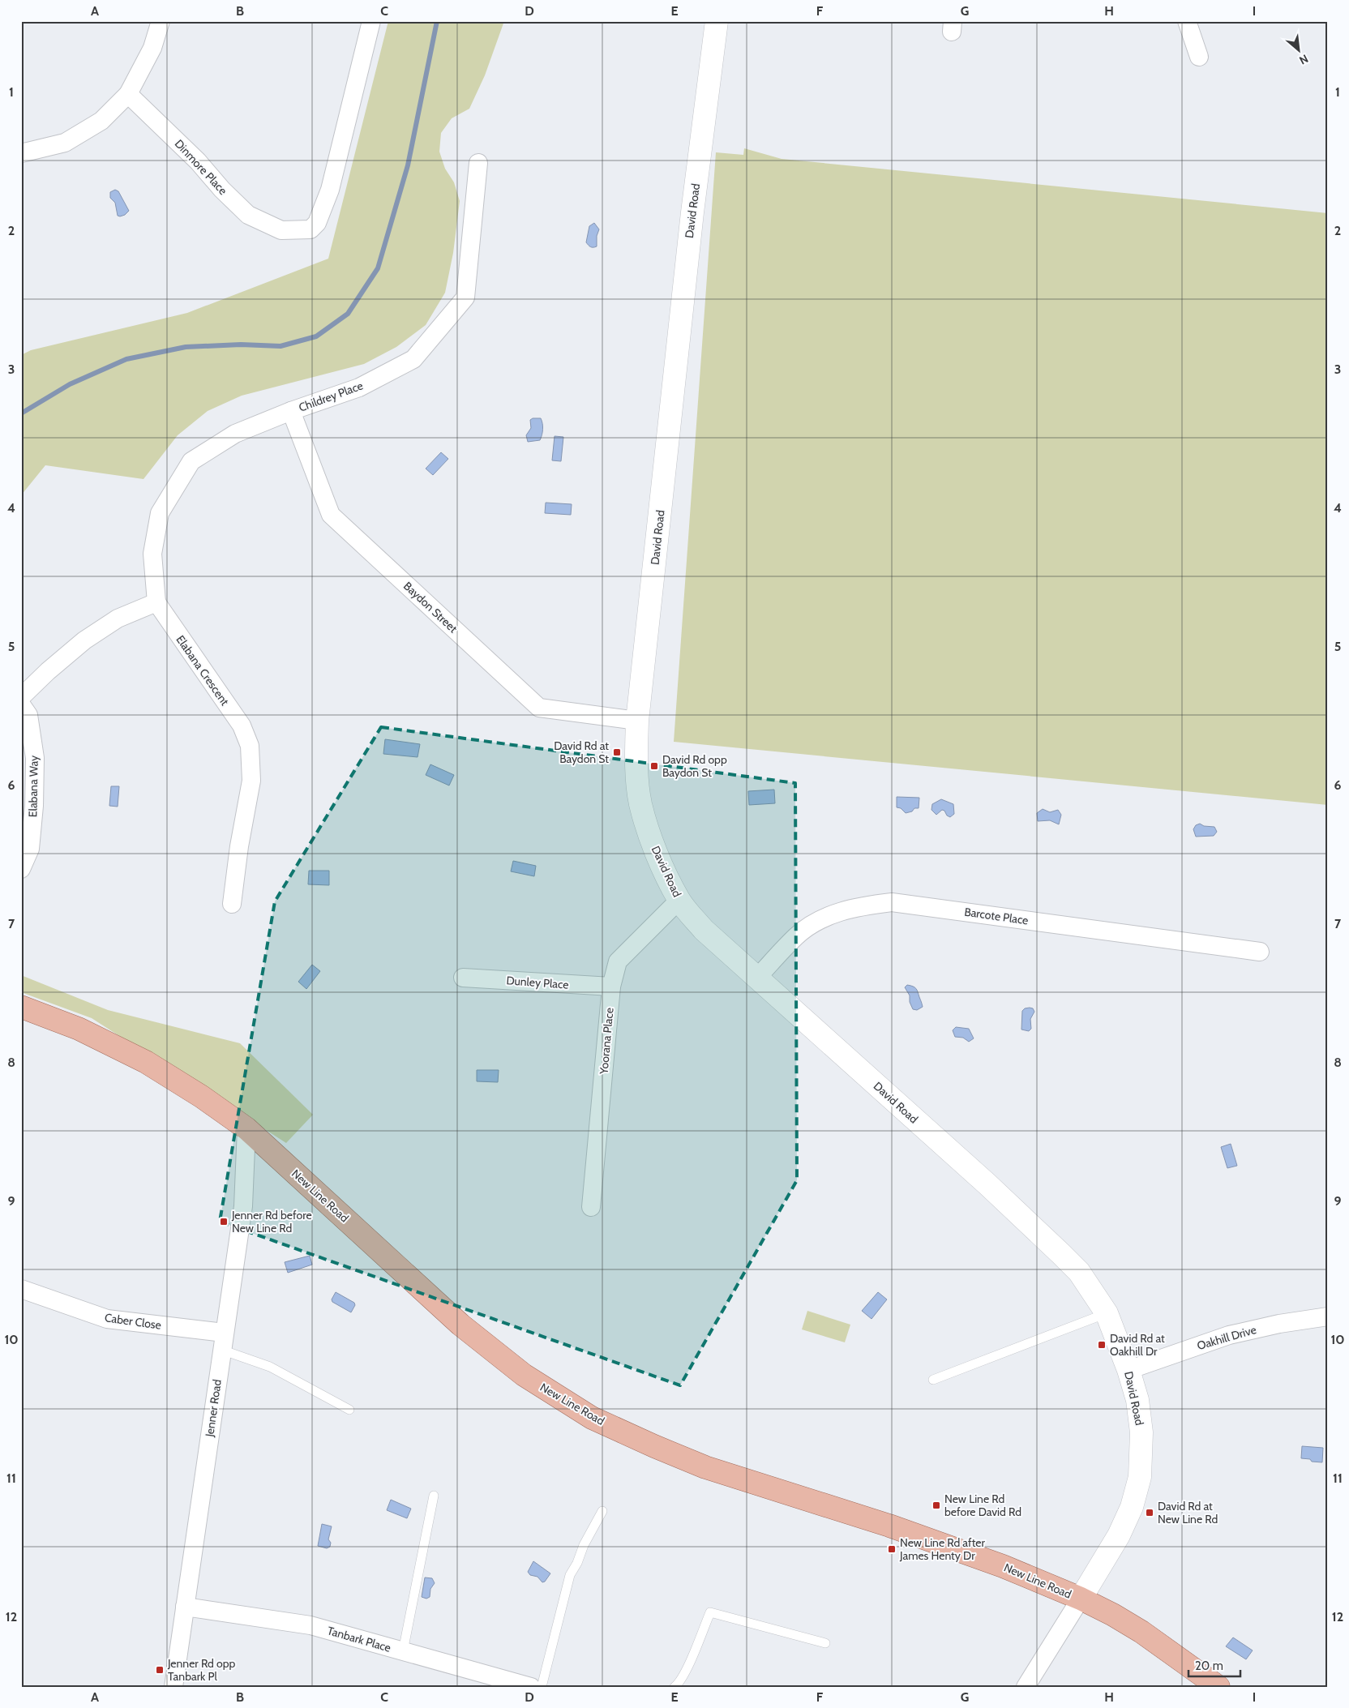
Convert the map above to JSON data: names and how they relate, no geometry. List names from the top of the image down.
{
  "streets": {
    "main road": ["New Line Road"],
    "street": [
      "Dinmore Place",
      "David Road",
      "Childrey Place",
      "Baydon Street",
      "Elabana Crescent",
      "Elabana Way",
      "Barcote Place",
      "Dunley Place",
      "Yoorana Place",
      "Caber Close",
      "Oakhill Drive",
      "Jenner Road",
      "Tanbark Place"
    ]
  },
  "crossings": [
    ["David Road", "Baydon Street"],
    ["David Road", "Barcote Place"],
    ["David Road", "Yoorana Place"],
    ["David Road", "New Line Road"],
    ["David Road", "Oakhill Drive"],
    ["Childrey Place", "Baydon Street"],
    ["Childrey Place", "Elabana Crescent"],
    ["Dunley Place", "Yoorana Place"],
    ["New Line Road", "Jenner Road"],
    ["Caber Close", "Jenner Road"],
    ["Jenner Road", "Tanbark Place"]
  ],
  "places": {
    "transit": [
      "David Rd at Baydon St",
      "David Rd opp Baydon St",
      "Jenner Rd before New Line Rd",
      "David Rd at Oakhill Dr",
      "New Line Rd before David Rd",
      "David Rd at New Line Rd",
      "New Line Rd after James Henty Dr",
      "Jenner Rd opp Tanbark Pl"
    ]
  },
  "scale_bar": "20 m",
  "north": "bottom right",
  "grid": {
    "columns": [
      "A",
      "B",
      "C",
      "D",
      "E",
      "F",
      "G",
      "H",
      "I"
    ],
    "rows": [
      "1",
      "2",
      "3",
      "4",
      "5",
      "6",
      "7",
      "8",
      "9",
      "10",
      "11",
      "12"
    ]
  }
}
